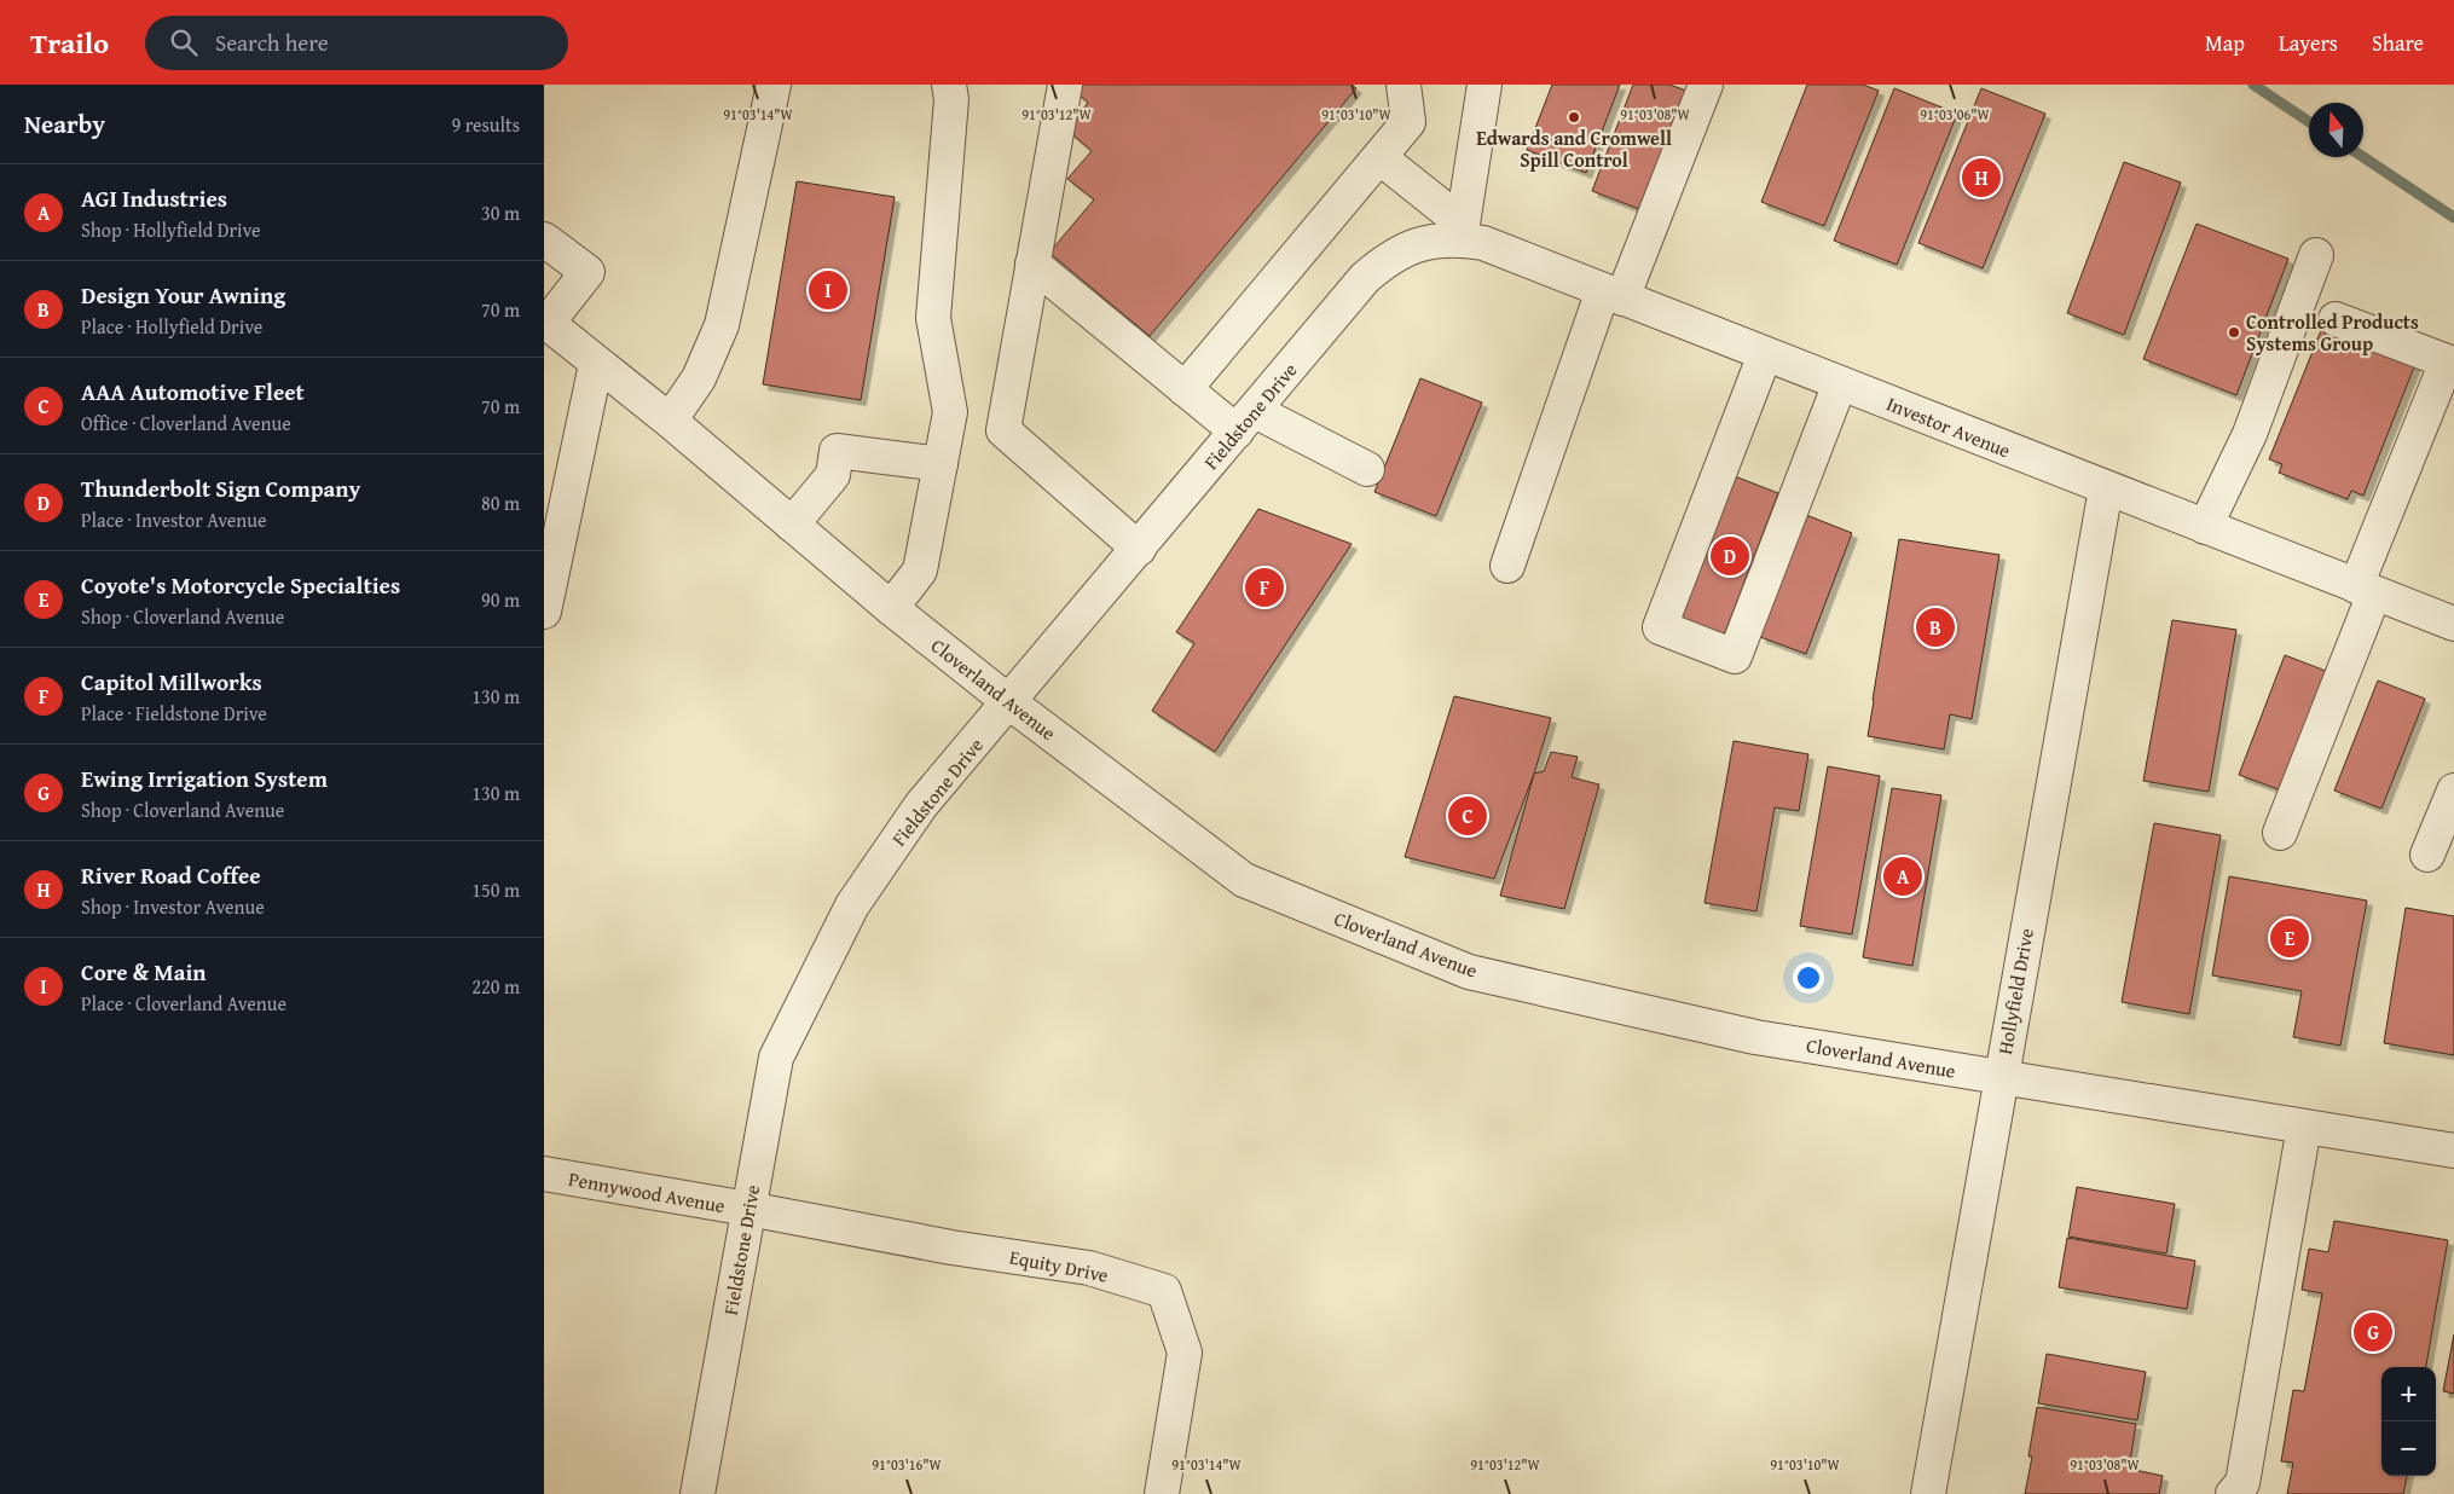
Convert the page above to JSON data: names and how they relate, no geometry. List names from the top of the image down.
{
  "streets": {
    "street": [
      "Fieldstone Drive",
      "Investor Avenue",
      "Cloverland Avenue",
      "Hollyfield Drive",
      "Pennywood Avenue",
      "Equity Drive"
    ]
  },
  "crossings": [
    ["Fieldstone Drive", "Investor Avenue"],
    ["Fieldstone Drive", "Cloverland Avenue"],
    ["Fieldstone Drive", "Pennywood Avenue"],
    ["Fieldstone Drive", "Equity Drive"],
    ["Investor Avenue", "Hollyfield Drive"],
    ["Cloverland Avenue", "Hollyfield Drive"],
    ["Pennywood Avenue", "Equity Drive"]
  ],
  "places": ["Edwards and Cromwell Spill Control", "Controlled Products Systems Group"],
  "north": "top",
  "page": {
    "header": "Trailo",
    "search": "Search here",
    "nav": ["Map", "Layers", "Share"],
    "heading": ["Nearby", "9 results"],
    "pins": [
      "H",
      "I",
      "D",
      "F",
      "B",
      "C",
      "A",
      "E",
      "G"
    ],
    "list": [
      {
        "mark": "A",
        "name": "AGI Industries",
        "note": "Shop · Hollyfield Drive",
        "value": "30 m"
      },
      {
        "mark": "B",
        "name": "Design Your Awning",
        "note": "Place · Hollyfield Drive",
        "value": "70 m"
      },
      {
        "mark": "C",
        "name": "AAA Automotive Fleet",
        "note": "Office · Cloverland Avenue",
        "value": "70 m"
      },
      {
        "mark": "D",
        "name": "Thunderbolt Sign Company",
        "note": "Place · Investor Avenue",
        "value": "80 m"
      },
      {
        "mark": "E",
        "name": "Coyote's Motorcycle Specialties",
        "note": "Shop · Cloverland Avenue",
        "value": "90 m"
      },
      {
        "mark": "F",
        "name": "Capitol Millworks",
        "note": "Place · Fieldstone Drive",
        "value": "130 m"
      },
      {
        "mark": "G",
        "name": "Ewing Irrigation System",
        "note": "Shop · Cloverland Avenue",
        "value": "130 m"
      },
      {
        "mark": "H",
        "name": "River Road Coffee",
        "note": "Shop · Investor Avenue",
        "value": "150 m"
      },
      {
        "mark": "I",
        "name": "Core & Main",
        "note": "Place · Cloverland Avenue",
        "value": "220 m"
      }
    ],
    "map_buttons": ["+", "−"]
  },
  "coordinates": [
    "91°03'14\"W",
    "91°03'12\"W",
    "91°03'10\"W",
    "91°03'08\"W",
    "91°03'06\"W",
    "91°03'16\"W"
  ]
}
